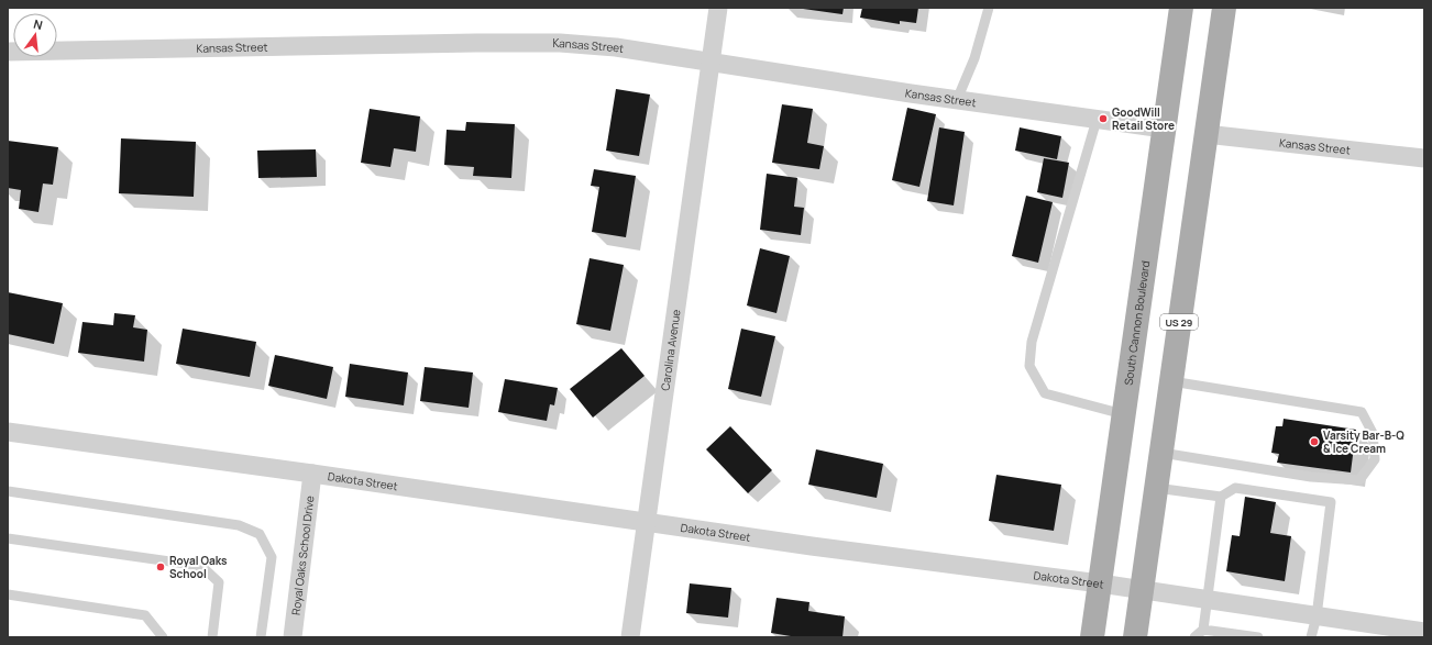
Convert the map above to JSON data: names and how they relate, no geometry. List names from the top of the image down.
{
  "streets": {
    "main road": ["US 29", "South Cannon Boulevard"],
    "street": [
      "Kansas Street",
      "Carolina Avenue",
      "Dakota Street",
      "Royal Oaks School Drive"
    ]
  },
  "crossings": [
    ["Kansas Street", "US 29"],
    ["Kansas Street", "South Cannon Boulevard"],
    ["Kansas Street", "Carolina Avenue"],
    ["US 29", "Dakota Street"],
    ["South Cannon Boulevard", "Dakota Street"],
    ["Carolina Avenue", "Dakota Street"],
    ["Dakota Street", "Royal Oaks School Drive"]
  ],
  "places": ["GoodWill Retail Store", "Varsity Bar-B-Q & Ice Cream", "Royal Oaks School"],
  "north": "top"
}
